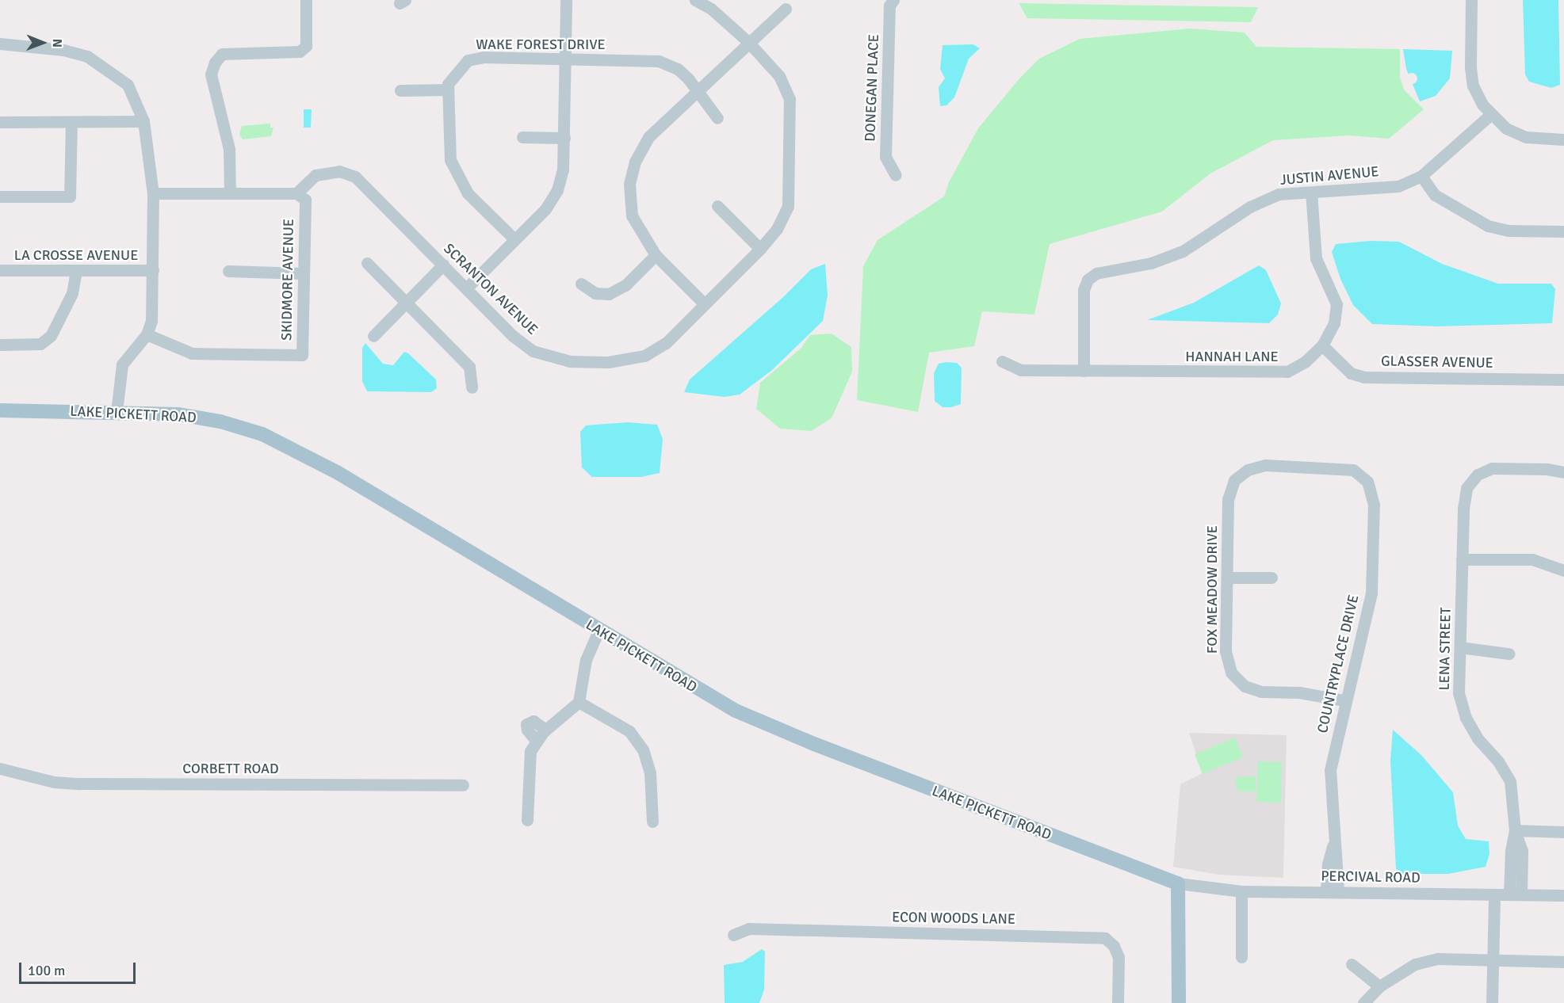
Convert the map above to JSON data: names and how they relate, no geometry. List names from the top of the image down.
{
  "streets": {
    "main road": ["LAKE PICKETT ROAD"],
    "street": [
      "WAKE FOREST DRIVE",
      "DONEGAN PLACE",
      "JUSTIN AVENUE",
      "LA CROSSE AVENUE",
      "SKIDMORE AVENUE",
      "SCRANTON AVENUE",
      "HANNAH LANE",
      "GLASSER AVENUE",
      "FOX MEADOW DRIVE",
      "LENA STREET",
      "COUNTRYPLACE DRIVE",
      "CORBETT ROAD",
      "PERCIVAL ROAD",
      "ECON WOODS LANE"
    ]
  },
  "crossings": [
    ["JUSTIN AVENUE", "HANNAH LANE"],
    ["SKIDMORE AVENUE", "SCRANTON AVENUE"],
    ["HANNAH LANE", "GLASSER AVENUE"],
    ["LAKE PICKETT ROAD", "PERCIVAL ROAD"],
    ["FOX MEADOW DRIVE", "COUNTRYPLACE DRIVE"],
    ["LENA STREET", "PERCIVAL ROAD"],
    ["COUNTRYPLACE DRIVE", "PERCIVAL ROAD"]
  ],
  "scale_bar": "100 m",
  "north": "right"
}
